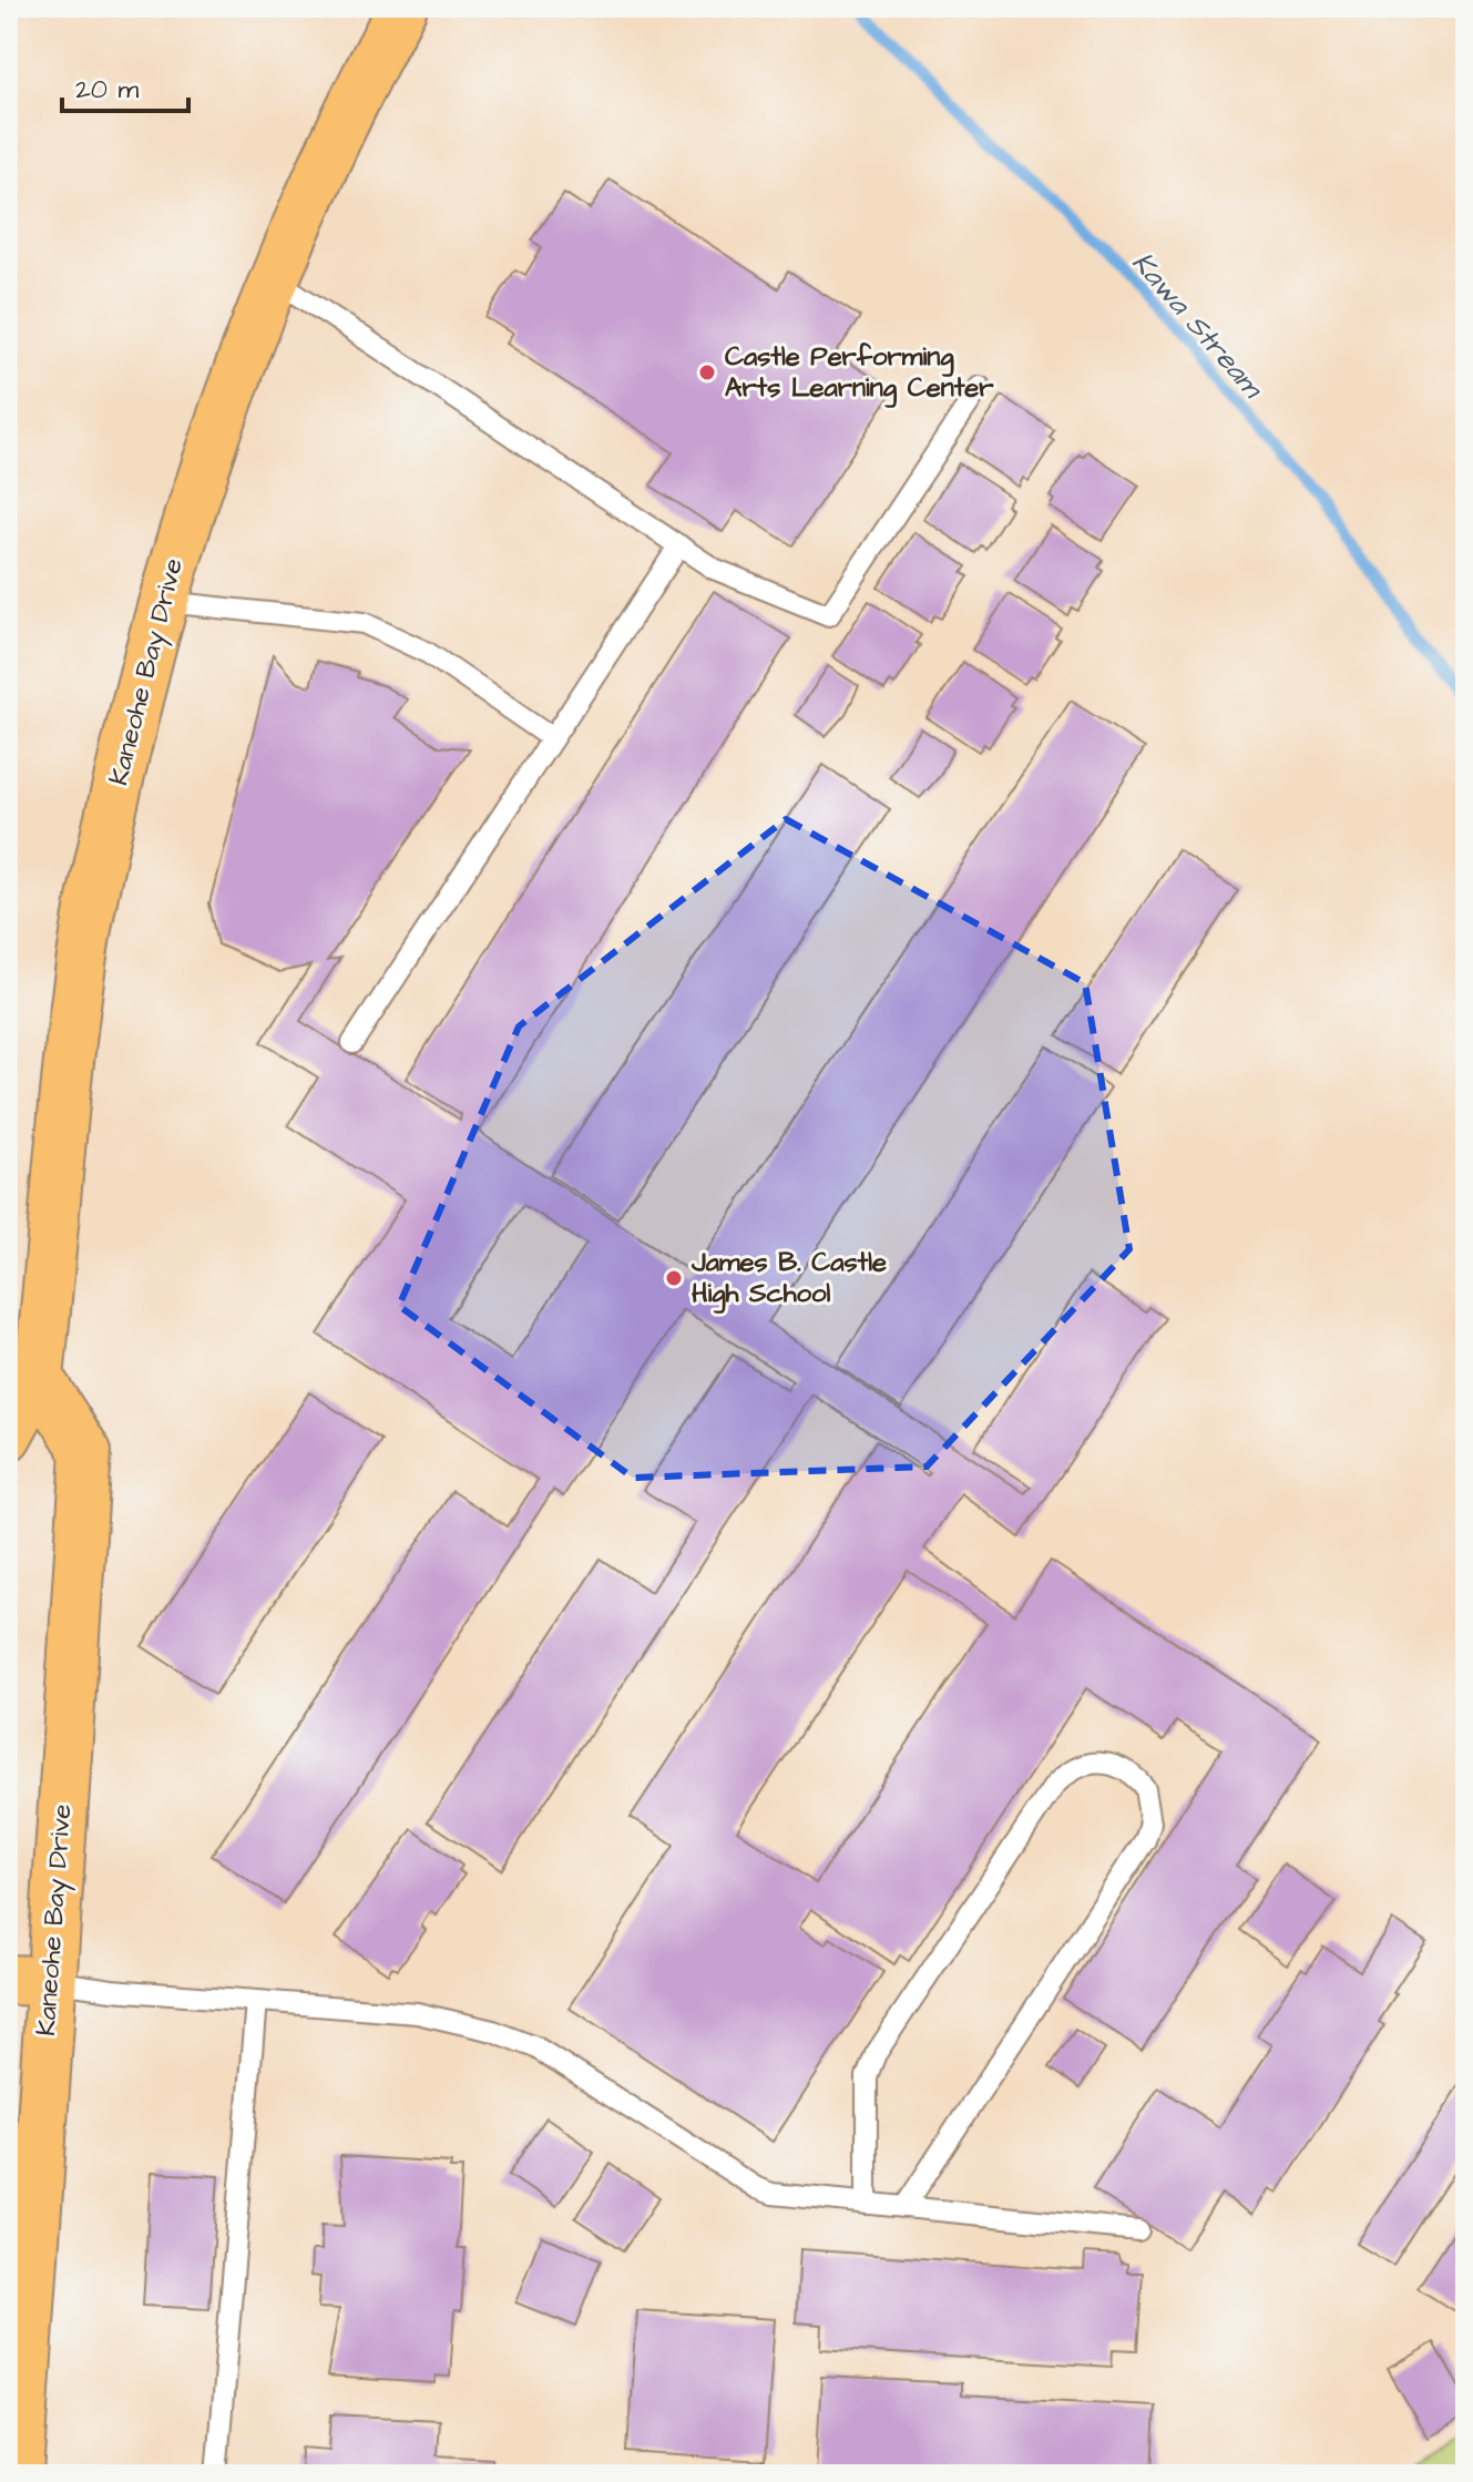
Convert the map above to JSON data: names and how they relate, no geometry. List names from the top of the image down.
{
  "streets": {
    "main road": ["Kaneohe Bay Drive"]
  },
  "water": ["Kawa Stream"],
  "places": ["Castle Performing Arts Learning Center", "James B. Castle High School"],
  "scale_bar": "20 m"
}
